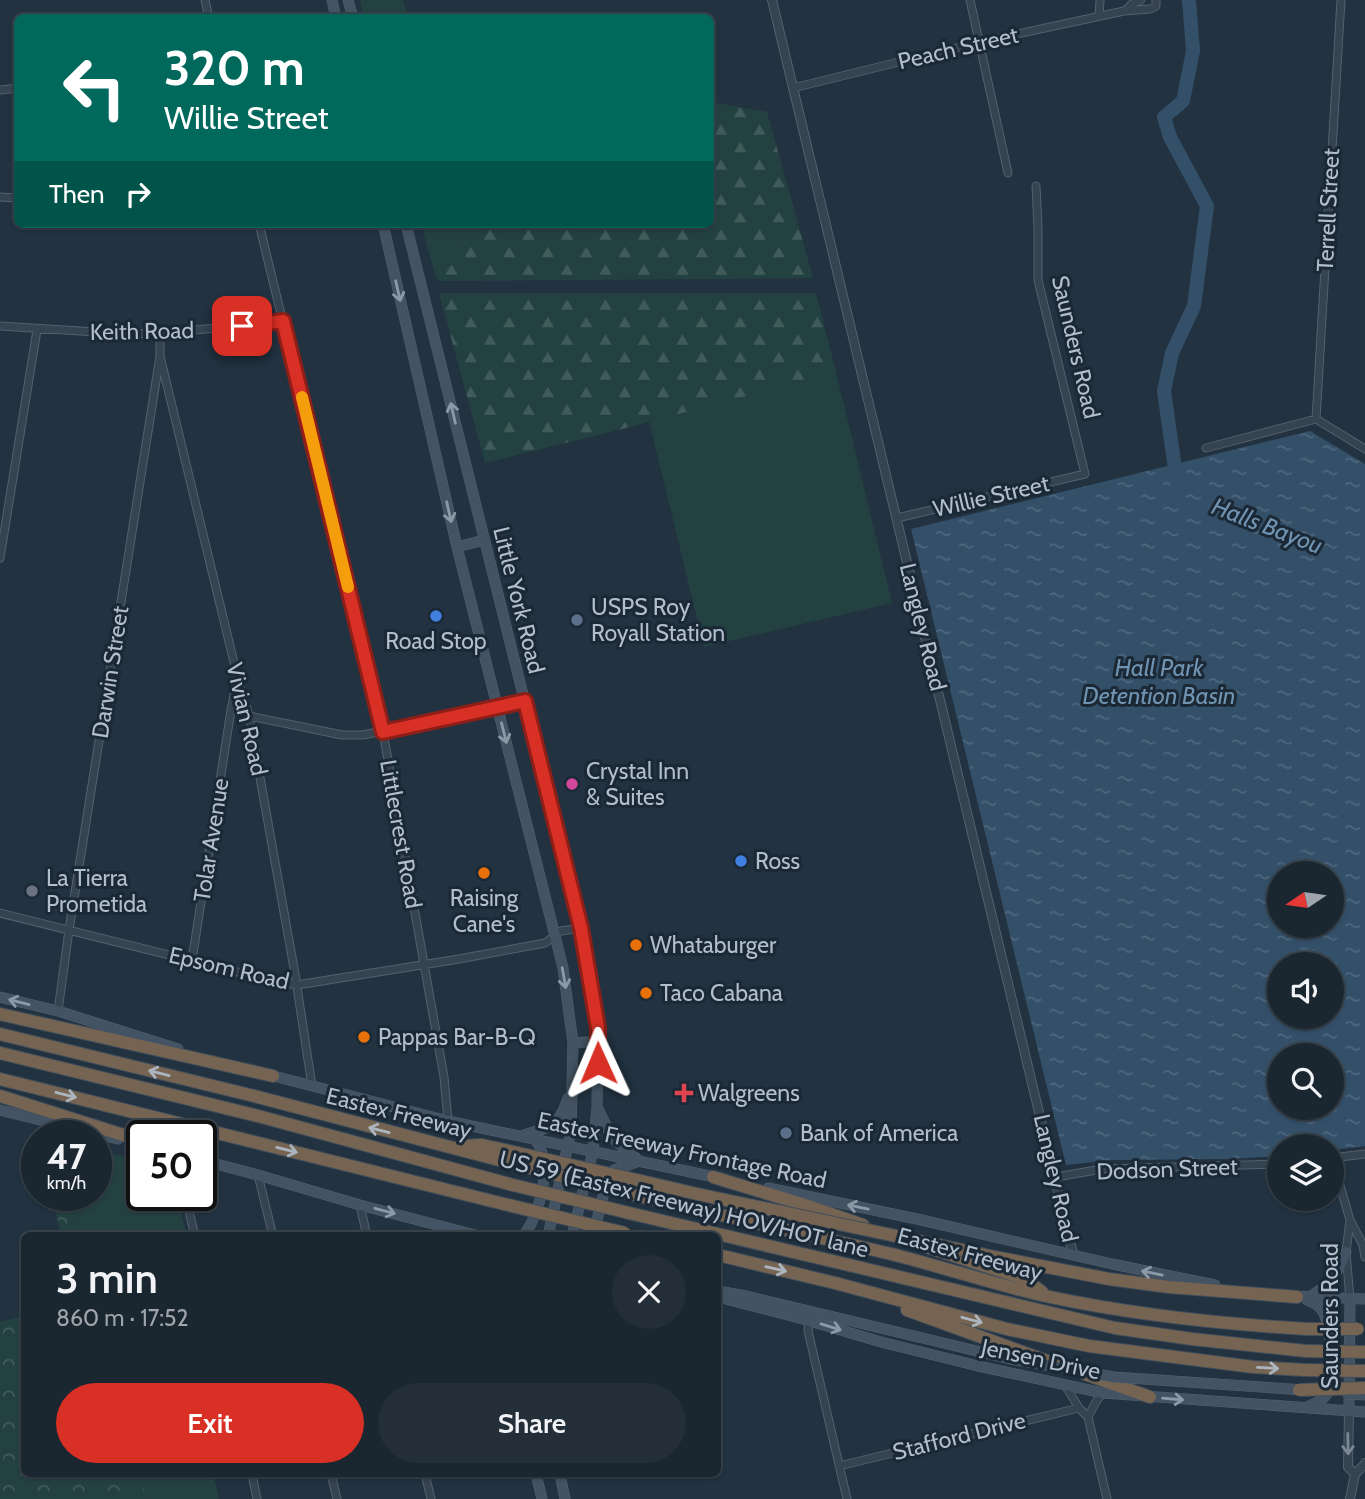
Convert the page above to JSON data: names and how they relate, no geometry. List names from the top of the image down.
{
  "streets": {
    "highway": ["Eastex Freeway", "US 59 (Eastex Freeway) HOV/HOT lane"],
    "main road": [
      "Saunders Road",
      "Little York Road",
      "Eastex Freeway Frontage Road",
      "Jensen Drive"
    ],
    "street": [
      "Peach Street",
      "Terrell Street",
      "Keith Road",
      "Willie Street",
      "Langley Road",
      "Darwin Street",
      "Vivian Road",
      "Littlecrest Road",
      "Tolar Avenue",
      "Epsom Road",
      "Dodson Street",
      "Stafford Drive"
    ]
  },
  "crossings": [
    ["Peach Street", "Langley Road"],
    ["Keith Road", "Darwin Street"],
    ["Keith Road", "Littlecrest Road"],
    ["Saunders Road", "Willie Street"],
    ["Saunders Road", "Eastex Freeway Frontage Road"],
    ["Saunders Road", "Jensen Drive"],
    ["Willie Street", "Langley Road"],
    ["Little York Road", "Epsom Road"],
    ["Little York Road", "Eastex Freeway Frontage Road"],
    ["Langley Road", "Eastex Freeway Frontage Road"],
    ["Langley Road", "Dodson Street"],
    ["Darwin Street", "Vivian Road"],
    ["Darwin Street", "Epsom Road"],
    ["Darwin Street", "Eastex Freeway Frontage Road"],
    ["Vivian Road", "Tolar Avenue"],
    ["Vivian Road", "Epsom Road"],
    ["Vivian Road", "Eastex Freeway Frontage Road"],
    ["Littlecrest Road", "Epsom Road"],
    ["Littlecrest Road", "Eastex Freeway Frontage Road"],
    ["Tolar Avenue", "Epsom Road"]
  ],
  "one_way": ["Eastex Freeway Frontage Road"],
  "water": ["Halls Bayou", "Hall Park Detention Basin"],
  "places": {
    "other": [
      "Road Stop",
      "USPS Roy Royall Station",
      "Crystal Inn & Suites",
      "Ross",
      "Raising Cane's",
      "La Tierra Prometida",
      "Whataburger",
      "Taco Cabana",
      "Pappas Bar-B-Q",
      "Bank of America"
    ],
    "health": ["Walgreens"]
  },
  "north": "left",
  "page": {
    "turn": ["320 m", "Willie Street"],
    "then": "Then",
    "speed": "47 km/h",
    "limit": "50",
    "heading": ["3 min", "860 m · 17:52"],
    "buttons": ["Exit", "Share"]
  }
}
